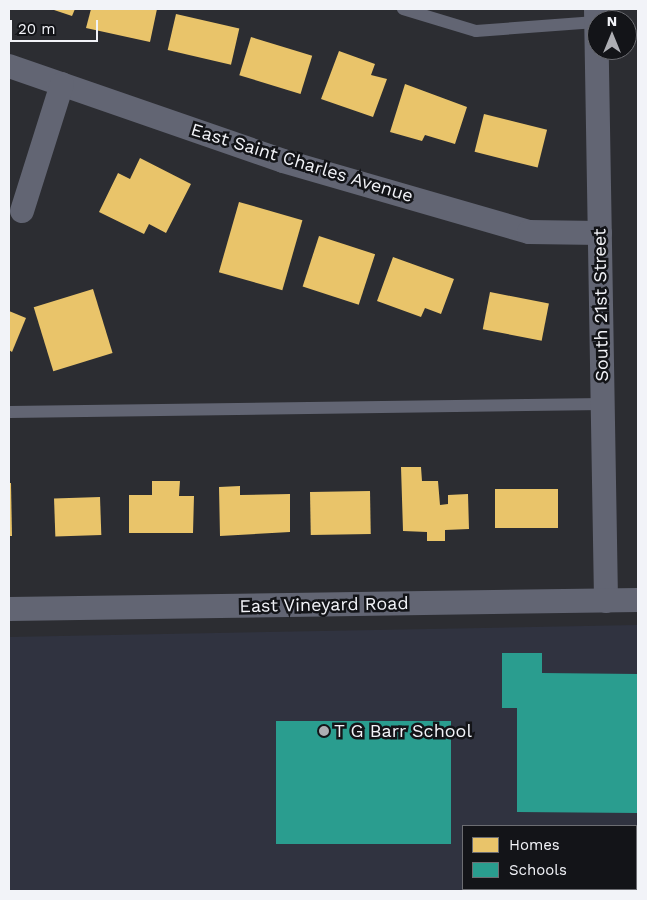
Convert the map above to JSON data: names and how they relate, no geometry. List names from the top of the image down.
{
  "streets": {
    "street": ["East Saint Charles Avenue", "South 21st Street", "East Vineyard Road"]
  },
  "crossings": [
    ["East Saint Charles Avenue", "South 21st Street"],
    ["South 21st Street", "East Vineyard Road"]
  ],
  "places": ["T G Barr School"],
  "legend": ["Homes", "Schools"],
  "scale_bar": "20 m",
  "north": "top"
}
